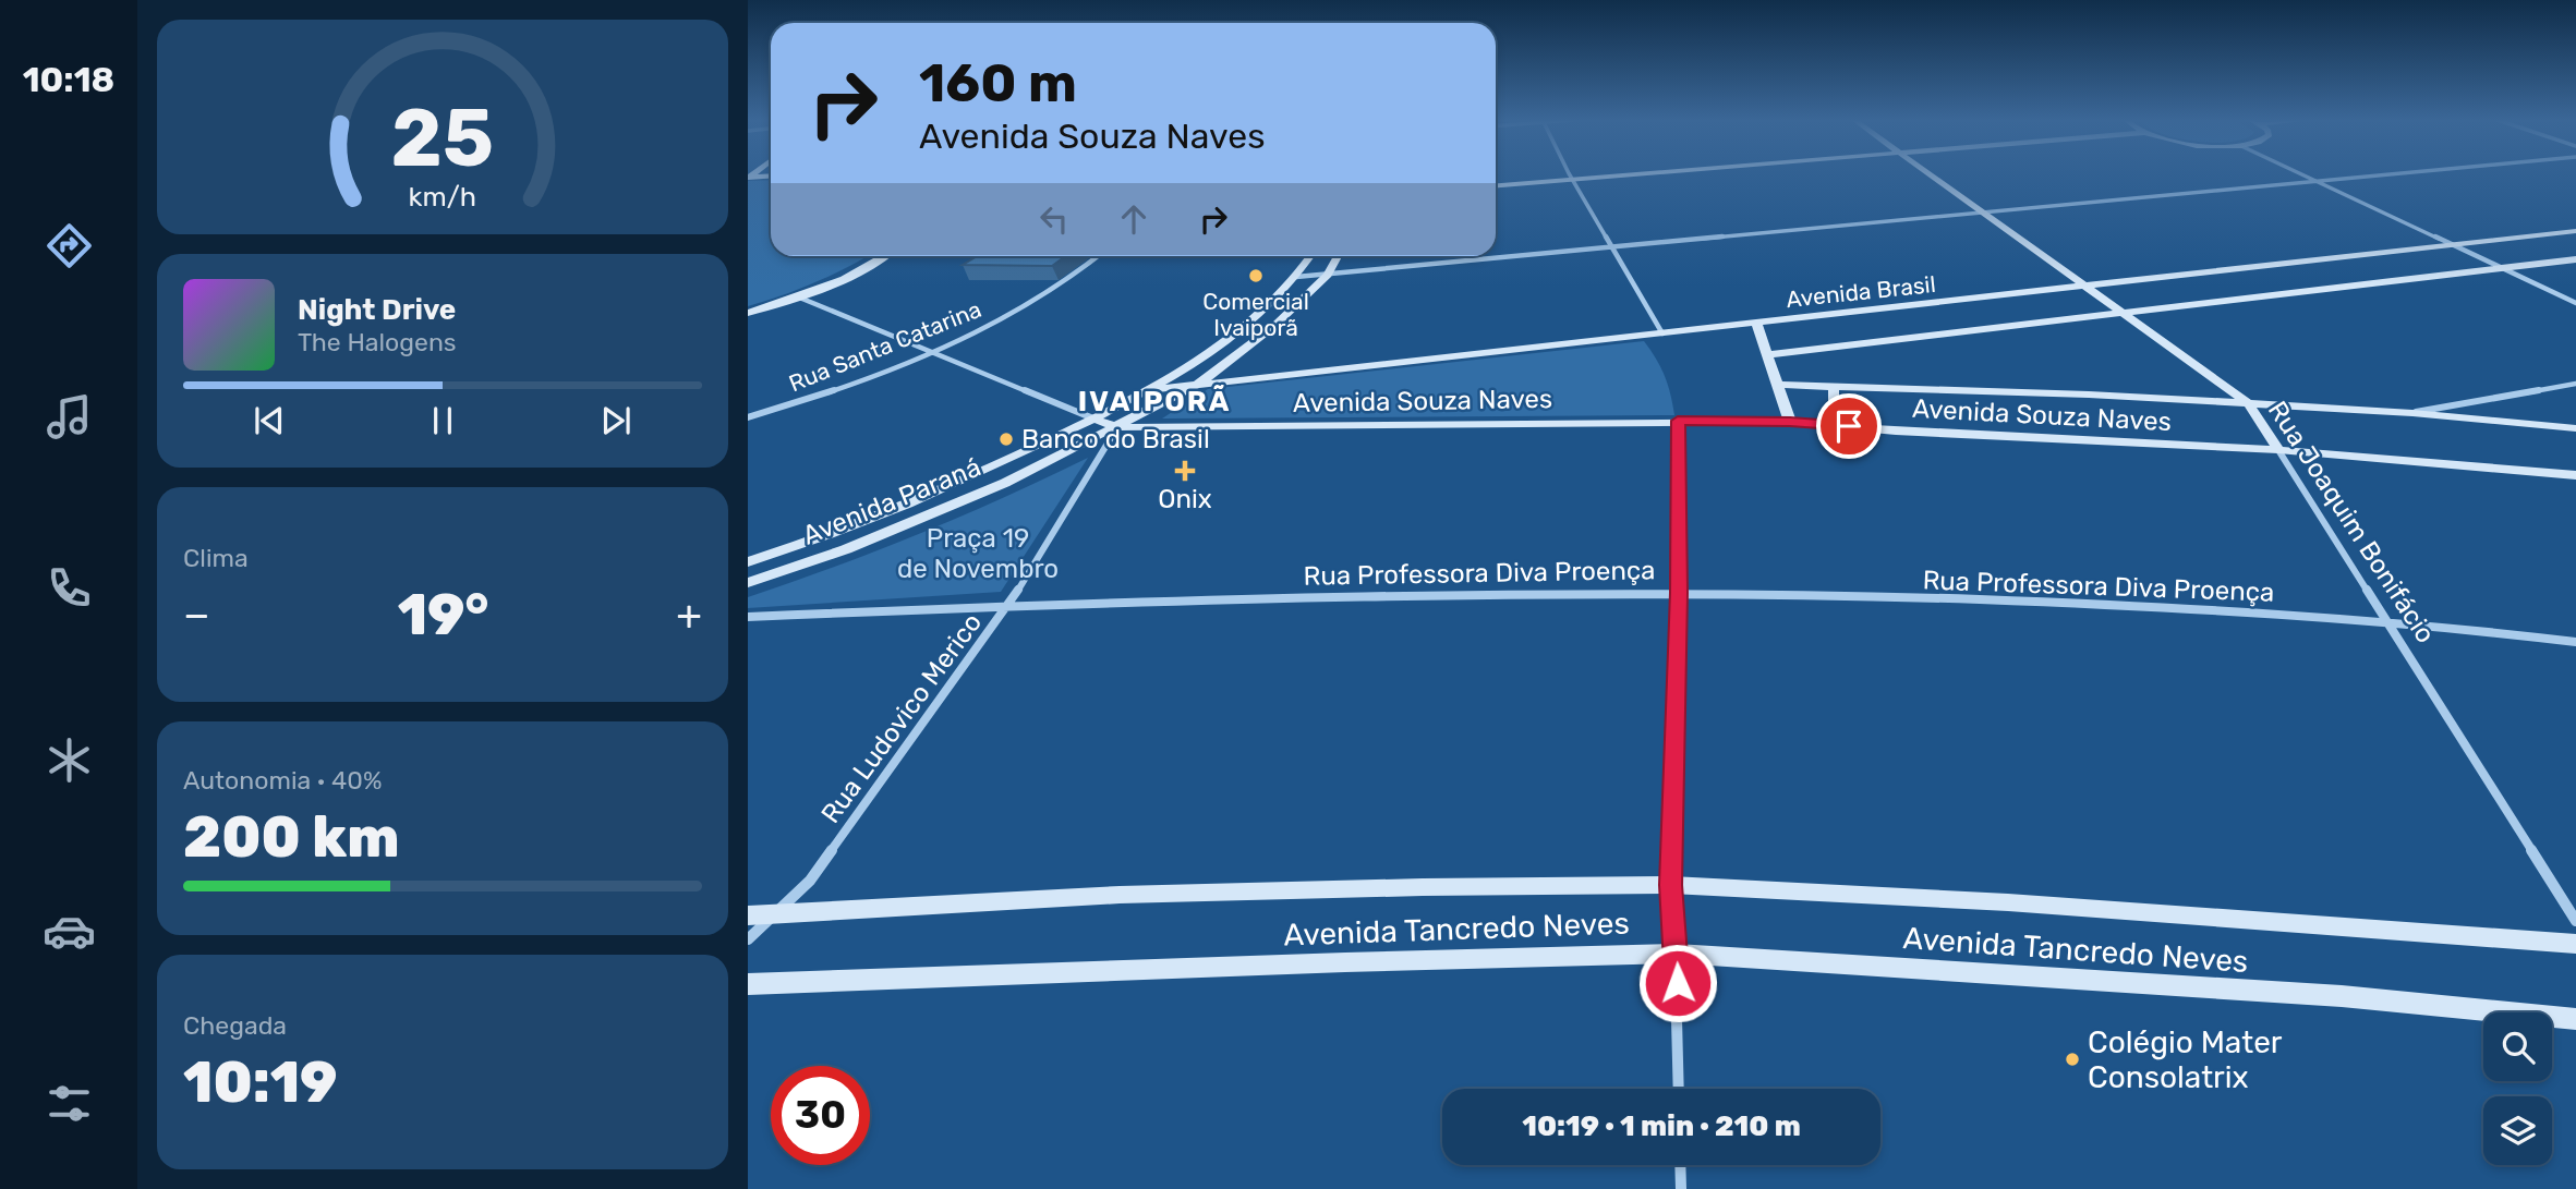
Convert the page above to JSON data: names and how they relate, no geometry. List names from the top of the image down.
{
  "streets": {
    "street": [
      "Avenida Brasil",
      "Rua Santa Catarina",
      "Avenida Souza Naves",
      "Avenida Paraná",
      "Rua Joaquim Bonifácio",
      "Rua Professora Diva Proença",
      "Rua Ludovico Merico",
      "Avenida Tancredo Neves"
    ]
  },
  "crossings": [
    ["Avenida Brasil", "Avenida Paraná"],
    ["Avenida Brasil", "Rua Joaquim Bonifácio"],
    ["Avenida Souza Naves", "Avenida Paraná"],
    ["Avenida Souza Naves", "Rua Joaquim Bonifácio"],
    ["Avenida Souza Naves", "Rua Ludovico Merico"],
    ["Avenida Paraná", "Rua Ludovico Merico"],
    ["Rua Joaquim Bonifácio", "Rua Professora Diva Proença"],
    ["Rua Professora Diva Proença", "Rua Ludovico Merico"],
    ["Rua Ludovico Merico", "Avenida Tancredo Neves"]
  ],
  "districts": ["IVAIPORÃ"],
  "parks": ["Praça 19 de Novembro"],
  "places": {
    "other": ["Comercial Ivaiporã", "Banco do Brasil", "Colégio Mater Consolatrix"],
    "health": ["Onix"]
  },
  "page": {
    "tabs": "10:18",
    "turn": ["160 m", "Avenida Souza Naves"],
    "song": ["Night Drive", "The Halogens"],
    "tile": [
      "Clima",
      ["Autonomia · 40%", "200 km"],
      ["Chegada", "10:19"]
    ],
    "heat": ["−", "19°", "+"],
    "limit": "30",
    "trip": "10:19 · 1 min · 210 m",
    "gauge": ["25", "km/h"]
  }
}
